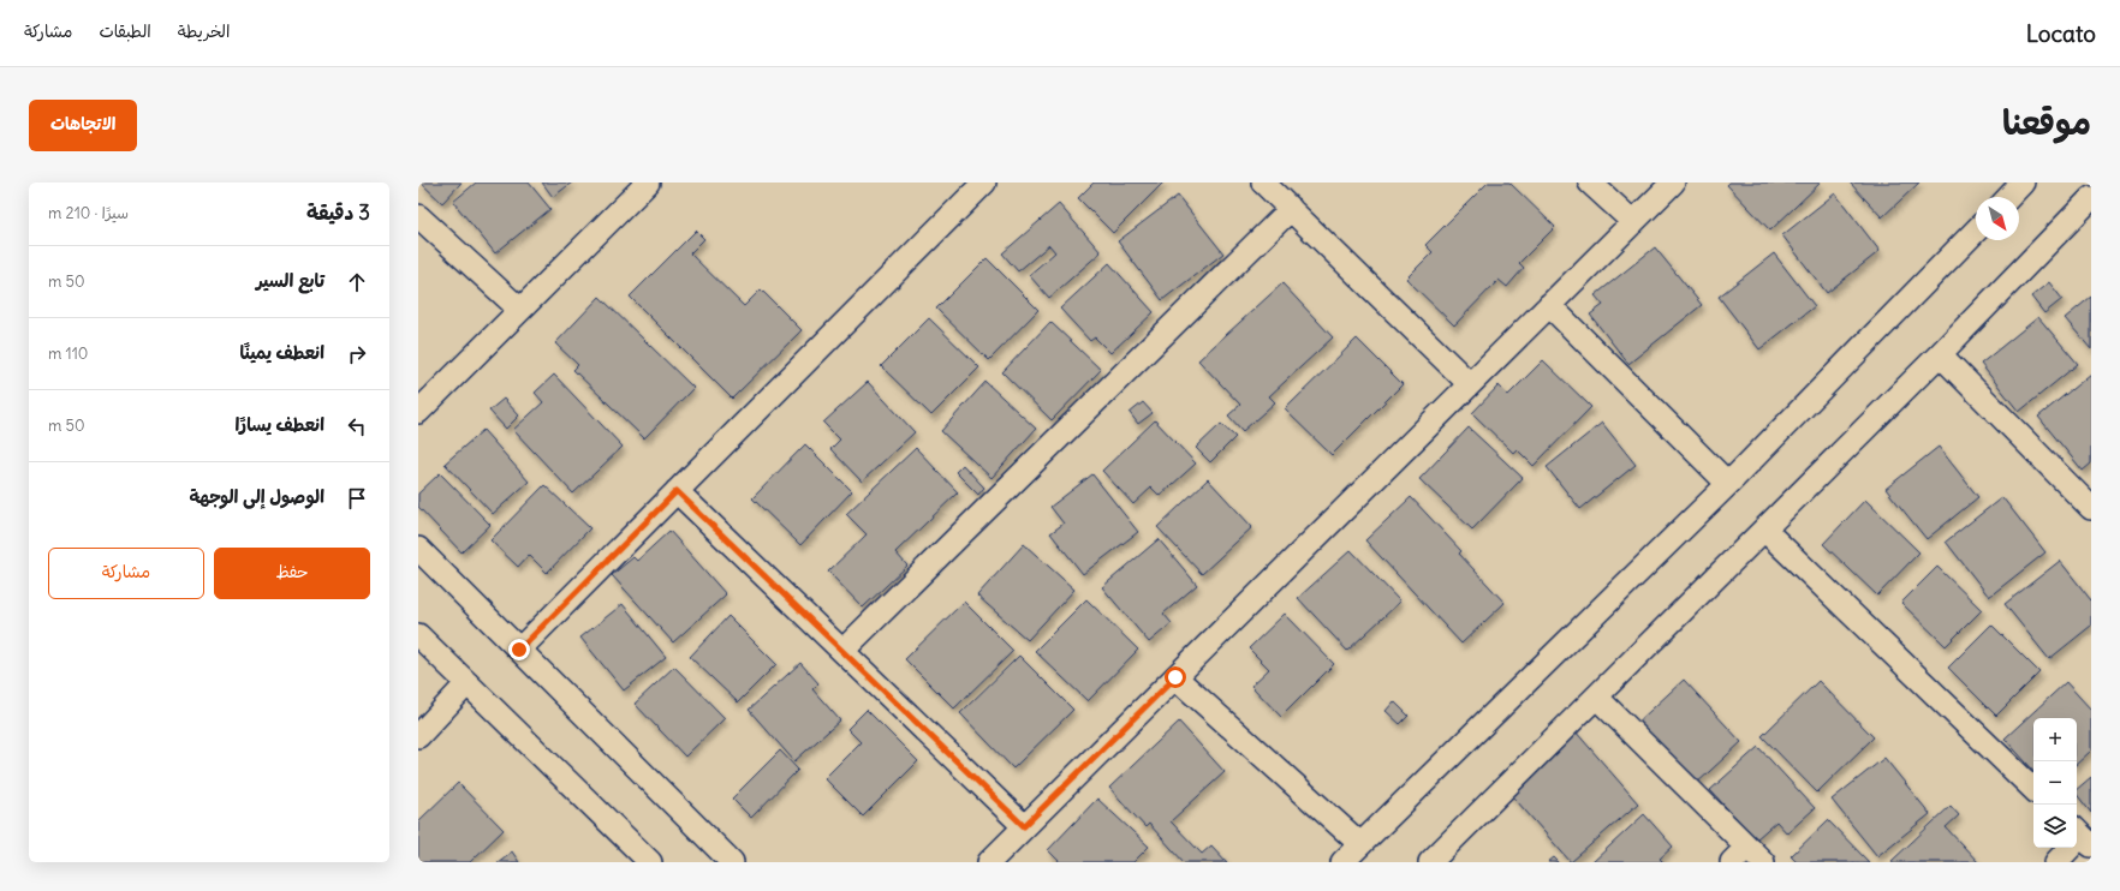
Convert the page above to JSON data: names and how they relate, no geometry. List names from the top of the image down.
{
  "north": "bottom right",
  "page": {
    "header": "Locato",
    "nav": ["الخريطة", "الطبقات", "مشاركة"],
    "title": "موقعنا",
    "buttons": [
      "الاتجاهات",
      ["حفظ", "مشاركة"]
    ],
    "heading": ["3 دقيقة", "سيرًا · 210 m"],
    "list": [
      ["تابع السير", "50 m"],
      ["انعطف يمينًا", "110 m"],
      ["انعطف يسارًا", "50 m"],
      "الوصول إلى الوجهة"
    ],
    "map_buttons": ["+", "−"]
  }
}
